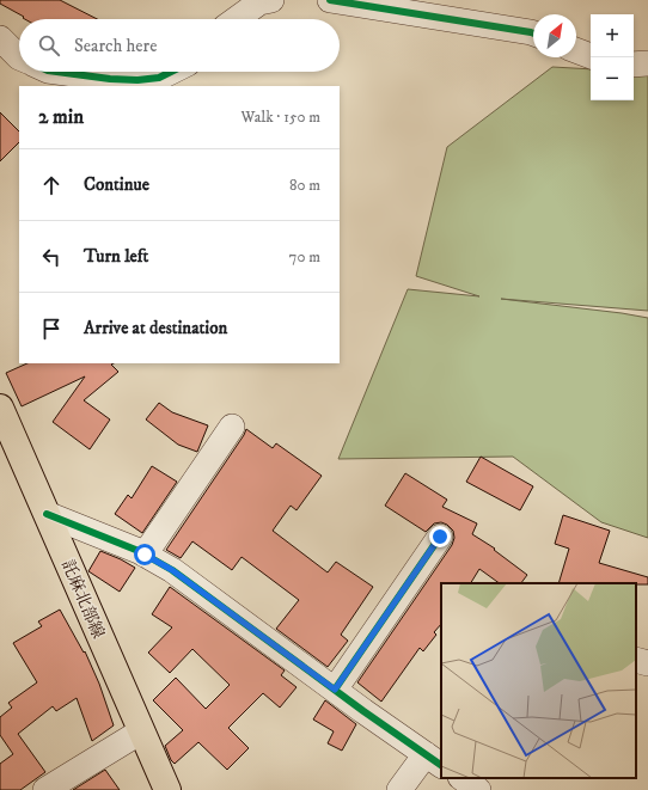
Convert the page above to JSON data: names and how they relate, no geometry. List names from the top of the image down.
{
  "streets": {
    "main road": ["託麻北部線"]
  },
  "north": "top right",
  "page": {
    "map_buttons": ["+", "−"],
    "search": "Search here",
    "heading": ["2 min", "Walk · 150 m"],
    "list": [
      ["Continue", "80 m"],
      ["Turn left", "70 m"],
      "Arrive at destination"
    ]
  }
}
